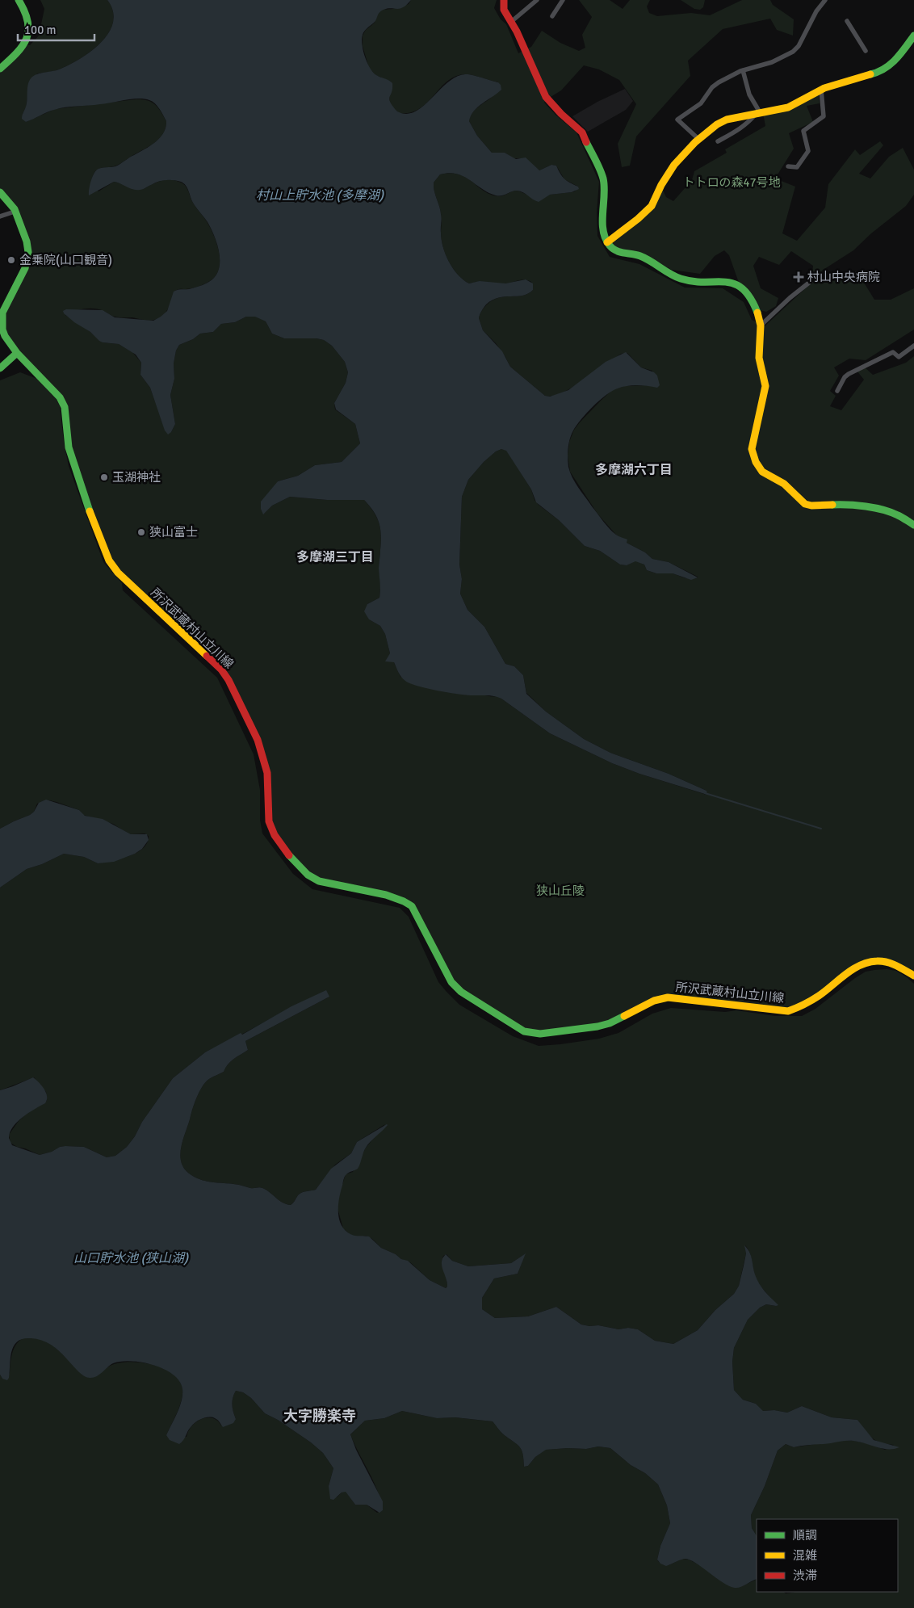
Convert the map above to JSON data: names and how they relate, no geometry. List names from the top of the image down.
{
  "streets": {
    "main road": ["所沢武蔵村山立川線"]
  },
  "districts": ["多摩湖六丁目", "多摩湖三丁目", "大字勝楽寺"],
  "water": ["村山上貯水池 (多摩湖)", "山口貯水池 (狭山湖)"],
  "parks": ["トトロの森47号地", "狭山丘陵"],
  "places": {
    "other": ["金乗院(山口観音)", "玉湖神社", "狭山富士"],
    "health": ["村山中央病院"]
  },
  "legend": ["順調", "混雑", "渋滞"],
  "scale_bar": "100 m"
}
